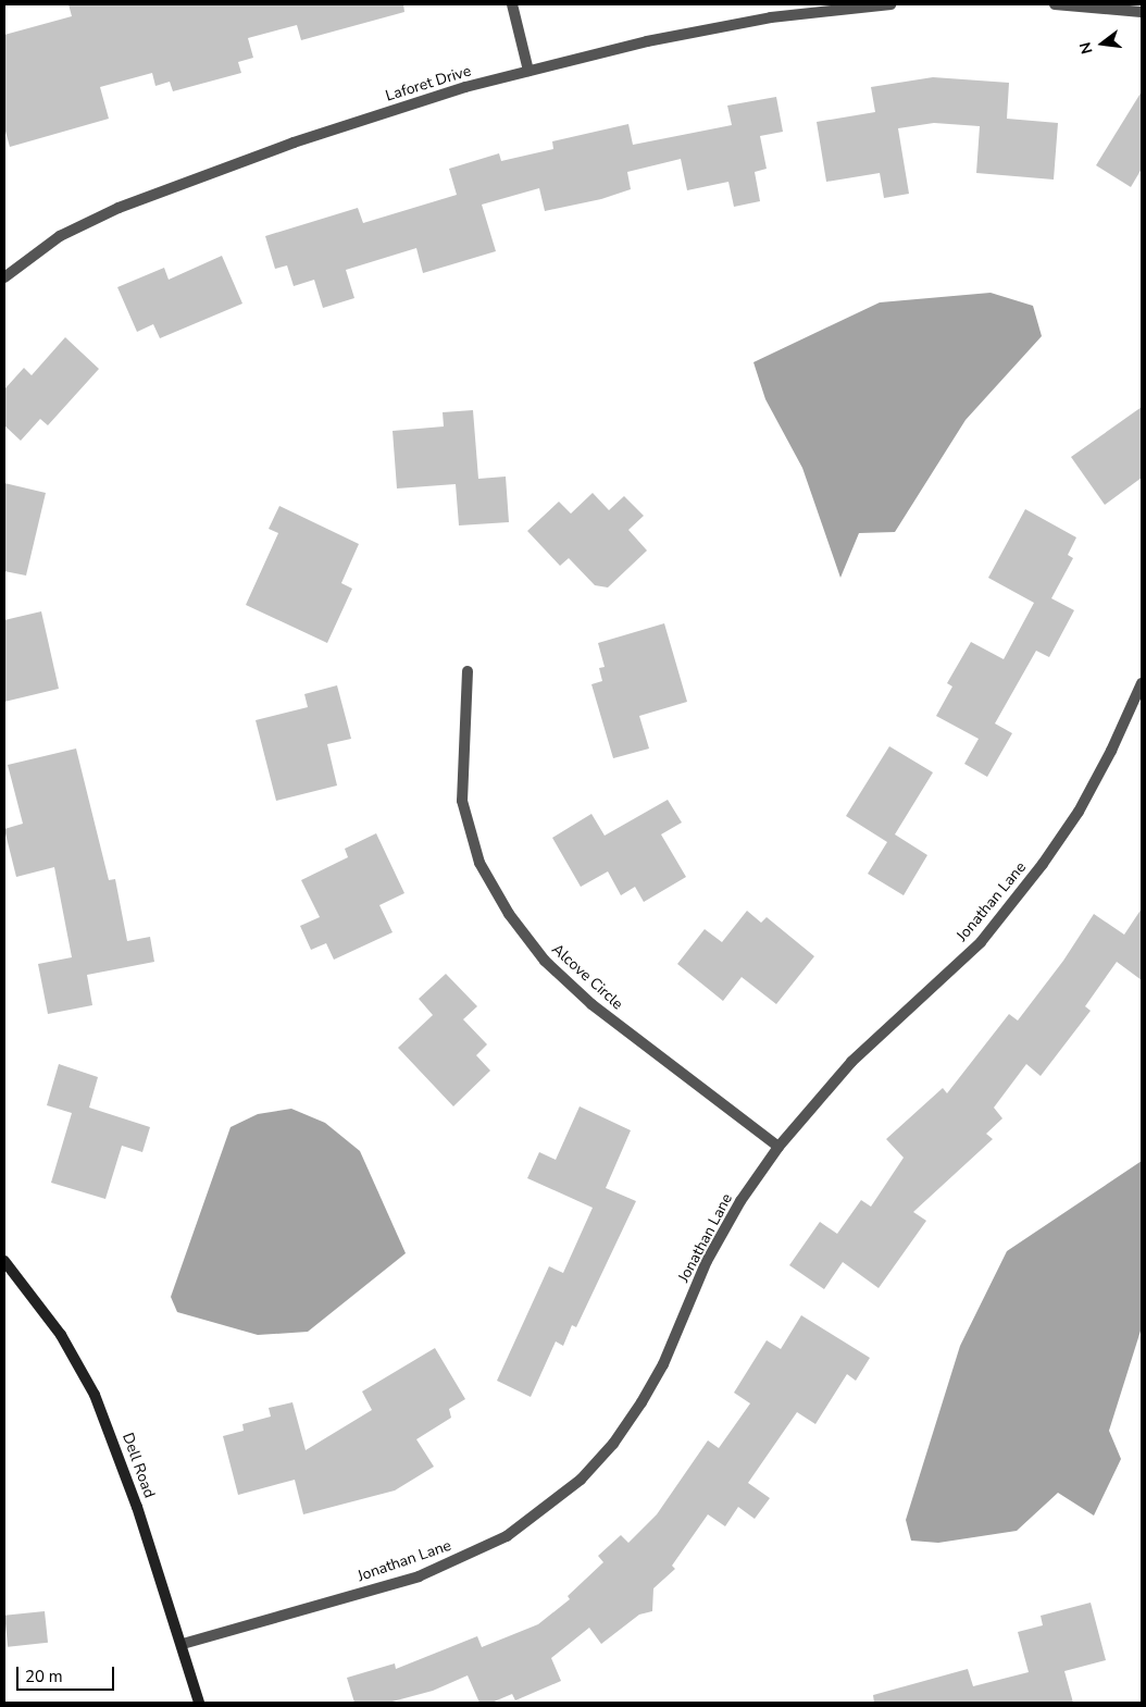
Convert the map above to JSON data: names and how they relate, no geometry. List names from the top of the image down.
{
  "streets": {
    "street": [
      "Laforet Drive",
      "Jonathan Lane",
      "Alcove Circle",
      "Dell Road"
    ]
  },
  "crossings": [
    ["Jonathan Lane", "Alcove Circle"],
    ["Jonathan Lane", "Dell Road"]
  ],
  "scale_bar": "20 m",
  "north": "left"
}
